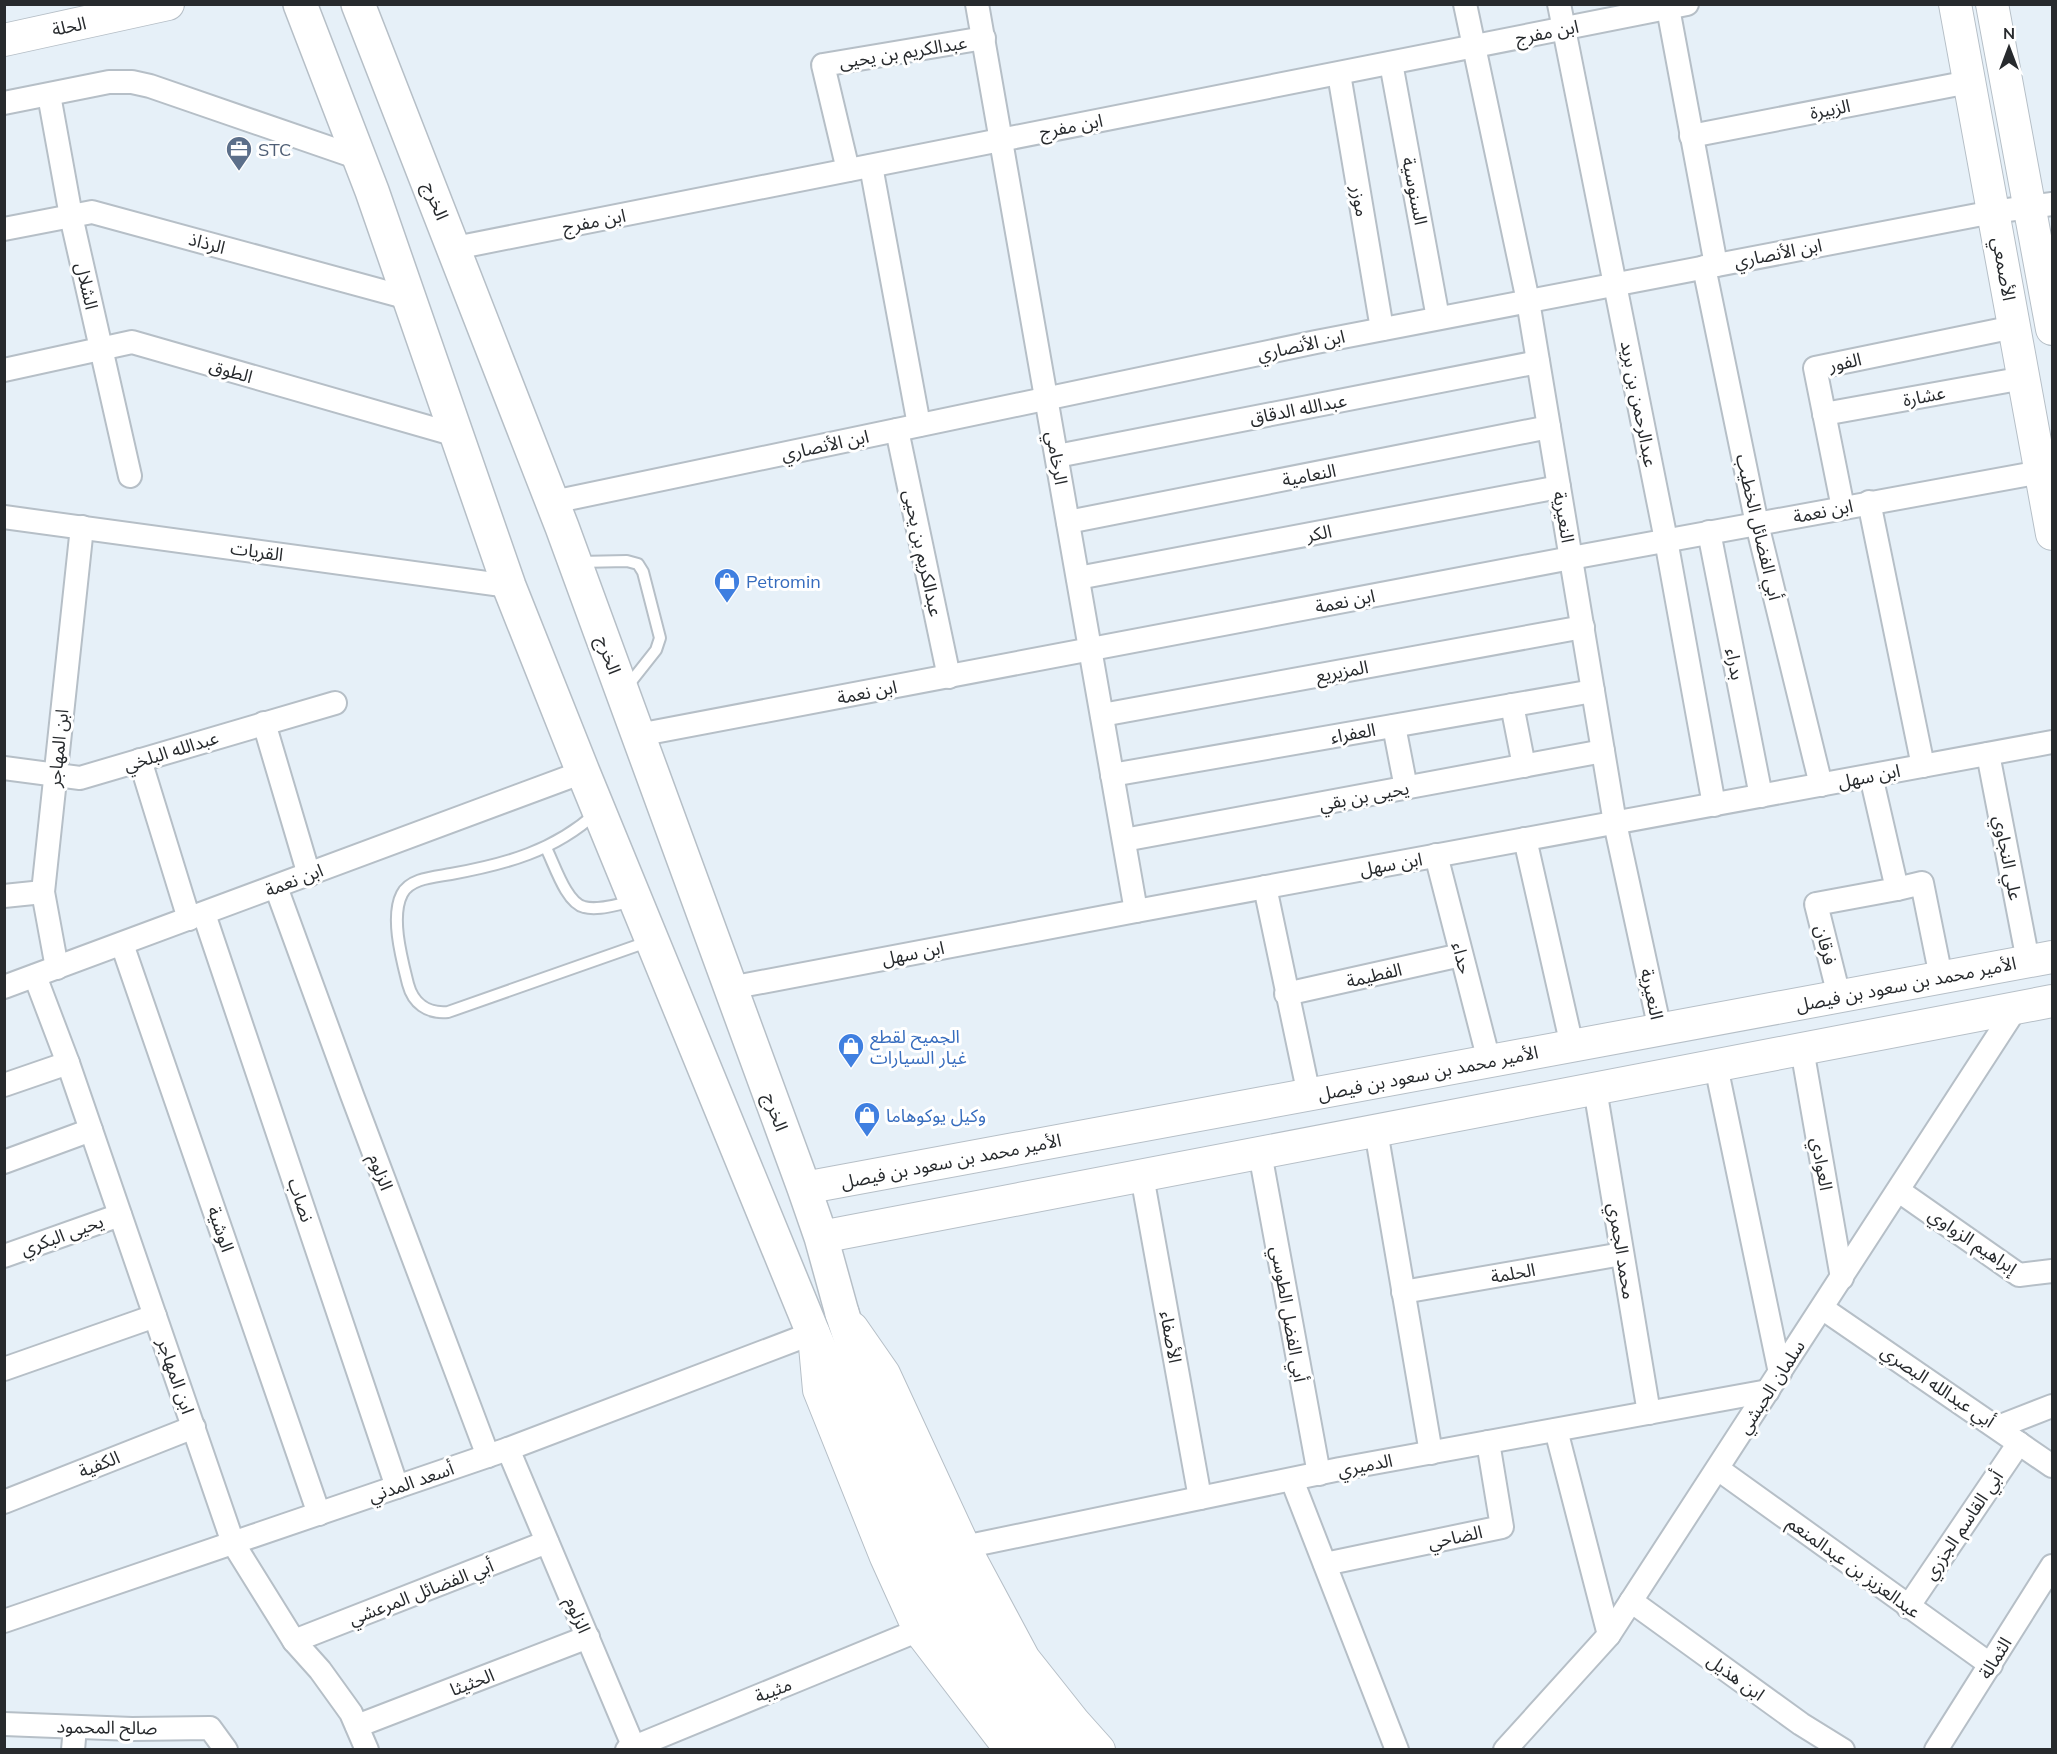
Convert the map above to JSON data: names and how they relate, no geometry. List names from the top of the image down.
{
  "streets": {
    "main road": ["الخرج"],
    "street": [
      "الحلة",
      "ابن مفرج",
      "عبدالكريم بن يحيى",
      "الزبيرة",
      "السنوسية",
      "موزر",
      "الرذاذ",
      "ابن الأنصاري",
      "الأصمعي",
      "الشلال",
      "الفور",
      "الطوق",
      "عشارة",
      "عبدالرحمن بن بريد",
      "عبدالله الدقاق",
      "الرخامي",
      "النعامية",
      "ابن نعمة",
      "النعيرية",
      "أبي الفضائل الخطيب",
      "الكر",
      "القريات",
      "بدراء",
      "المزيريع",
      "العفراء",
      "ابن المهاجر",
      "عبدالله البلخي",
      "ابن سهل",
      "يحيى بن بقي",
      "علي النجاوي",
      "فرقان",
      "حداء",
      "الفطيمة",
      "الأمير محمد بن سعود بن فيصل",
      "العوادي",
      "الزلوم",
      "نصاب",
      "الوشية",
      "يحيى البكري",
      "إبراهيم الزواوي",
      "محمد الجمري",
      "الحلمة",
      "أبي الفضل الطوسي",
      "الأصفاء",
      "أبي عبدالله البصري",
      "سلمان الحبشي",
      "الكفية",
      "الدميري",
      "أسعد المدني",
      "أبي القاسم الجزري",
      "الضاحي",
      "عبدالعزيز بن عبدالمنعم",
      "أبي الفضائل المرعشي",
      "الثمالة",
      "ابن هذيل",
      "الحثيثا",
      "مثيبة",
      "صالح المحمود"
    ]
  },
  "crossings": [
    ["ابن مفرج", "عبدالكريم بن يحيى"],
    ["ابن مفرج", "السنوسية"],
    ["ابن مفرج", "الخرج"],
    ["ابن مفرج", "موزر"],
    ["ابن مفرج", "عبدالرحمن بن بريد"],
    ["ابن مفرج", "الرخامي"],
    ["ابن مفرج", "النعيرية"],
    ["ابن مفرج", "أبي الفضائل الخطيب"],
    ["عبدالكريم بن يحيى", "ابن الأنصاري"],
    ["عبدالكريم بن يحيى", "الرخامي"],
    ["عبدالكريم بن يحيى", "ابن نعمة"],
    ["الزبيرة", "الأصمعي"],
    ["الزبيرة", "أبي الفضائل الخطيب"],
    ["السنوسية", "ابن الأنصاري"],
    ["الخرج", "ابن الأنصاري"],
    ["الخرج", "ابن نعمة"],
    ["الخرج", "ابن سهل"],
    ["الخرج", "الأمير محمد بن سعود بن فيصل"],
    ["موزر", "ابن الأنصاري"],
    ["الرذاذ", "الشلال"],
    ["ابن الأنصاري", "الأصمعي"],
    ["ابن الأنصاري", "عبدالرحمن بن بريد"],
    ["ابن الأنصاري", "الرخامي"],
    ["ابن الأنصاري", "النعيرية"],
    ["ابن الأنصاري", "أبي الفضائل الخطيب"],
    ["الأصمعي", "الفور"],
    ["الأصمعي", "عشارة"],
    ["الأصمعي", "ابن نعمة"],
    ["الشلال", "الطوق"],
    ["الفور", "عشارة"],
    ["الفور", "ابن نعمة"],
    ["عبدالرحمن بن بريد", "ابن نعمة"],
    ["عبدالرحمن بن بريد", "ابن سهل"],
    ["عبدالله الدقاق", "الرخامي"],
    ["عبدالله الدقاق", "النعيرية"],
    ["الرخامي", "النعامية"],
    ["الرخامي", "ابن نعمة"],
    ["الرخامي", "الكر"],
    ["الرخامي", "المزيريع"],
    ["الرخامي", "العفراء"],
    ["الرخامي", "ابن سهل"],
    ["الرخامي", "يحيى بن بقي"],
    ["النعامية", "النعيرية"],
    ["ابن نعمة", "النعيرية"],
    ["ابن نعمة", "أبي الفضائل الخطيب"],
    ["ابن نعمة", "بدراء"],
    ["ابن نعمة", "ابن المهاجر"],
    ["ابن نعمة", "الزلوم"],
    ["ابن نعمة", "نصاب"],
    ["ابن نعمة", "الوشية"],
    ["النعيرية", "الكر"],
    ["النعيرية", "المزيريع"],
    ["النعيرية", "العفراء"],
    ["النعيرية", "ابن سهل"],
    ["النعيرية", "يحيى بن بقي"],
    ["النعيرية", "الأمير محمد بن سعود بن فيصل"],
    ["أبي الفضائل الخطيب", "ابن سهل"],
    ["القريات", "ابن المهاجر"],
    ["بدراء", "ابن سهل"],
    ["ابن المهاجر", "عبدالله البلخي"],
    ["ابن المهاجر", "يحيى البكري"],
    ["ابن المهاجر", "الكفية"],
    ["ابن المهاجر", "أسعد المدني"],
    ["ابن المهاجر", "أبي الفضائل المرعشي"],
    ["ابن المهاجر", "الحثيثا"],
    ["عبدالله البلخي", "نصاب"],
    ["ابن سهل", "علي النجاوي"],
    ["ابن سهل", "حداء"],
    ["علي النجاوي", "الأمير محمد بن سعود بن فيصل"],
    ["فرقان", "الأمير محمد بن سعود بن فيصل"],
    ["حداء", "الفطيمة"],
    ["حداء", "الأمير محمد بن سعود بن فيصل"],
    ["العوادي", "سلمان الحبشي"],
    ["الزلوم", "أسعد المدني"],
    ["الزلوم", "أبي الفضائل المرعشي"],
    ["الزلوم", "الحثيثا"],
    ["الزلوم", "مثيبة"],
    ["نصاب", "أسعد المدني"],
    ["الوشية", "أسعد المدني"],
    ["إبراهيم الزواوي", "سلمان الحبشي"],
    ["محمد الجمري", "الحلمة"],
    ["محمد الجمري", "الدميري"],
    ["أبي الفضل الطوسي", "الدميري"],
    ["الأصفاء", "الدميري"],
    ["أبي عبدالله البصري", "سلمان الحبشي"],
    ["أبي عبدالله البصري", "أبي القاسم الجزري"],
    ["سلمان الحبشي", "الدميري"],
    ["سلمان الحبشي", "عبدالعزيز بن عبدالمنعم"],
    ["سلمان الحبشي", "ابن هذيل"],
    ["الدميري", "الضاحي"],
    ["أبي القاسم الجزري", "عبدالعزيز بن عبدالمنعم"],
    ["عبدالعزيز بن عبدالمنعم", "الثمالة"]
  ],
  "places": {
    "office": ["STC"],
    "shop": ["Petromin", "الجميح لقطع غيار السيارات", "وكيل يوكوهاما"]
  },
  "north": "top"
}
